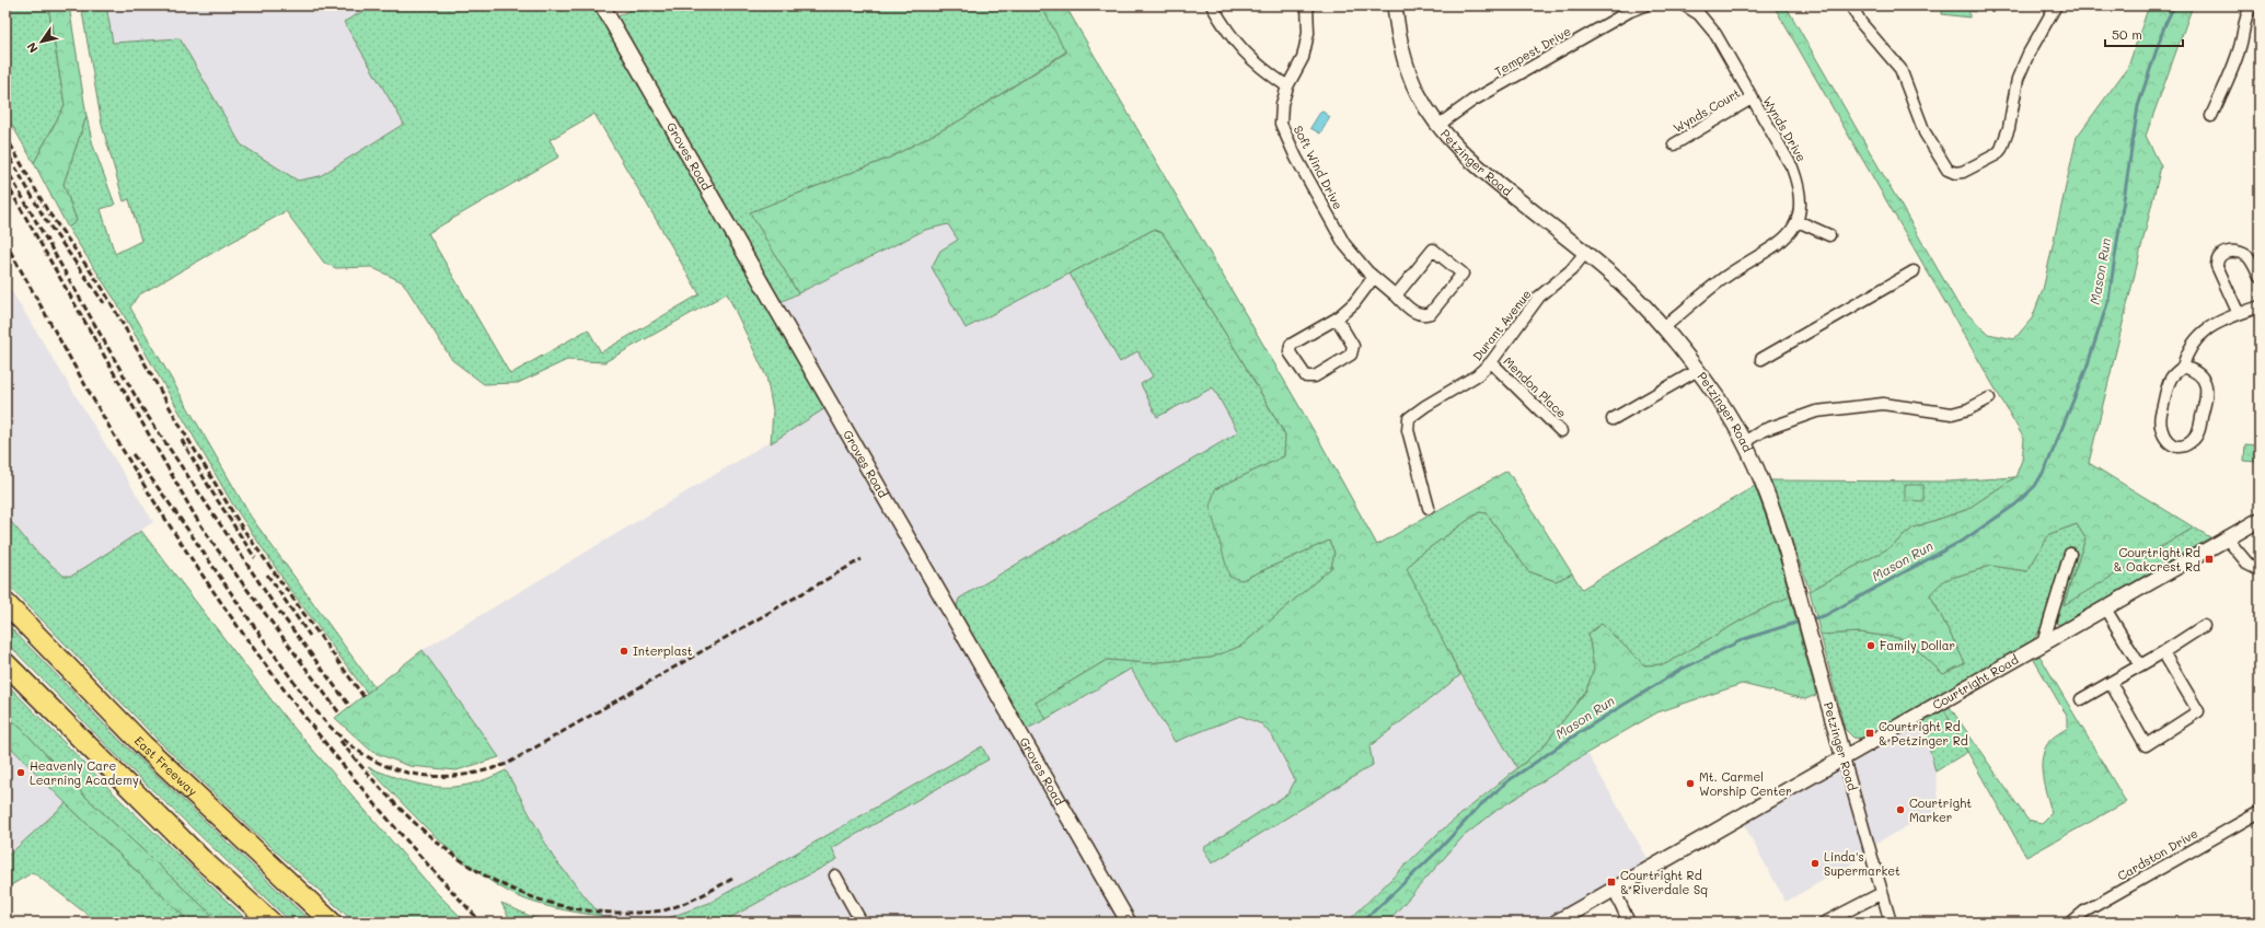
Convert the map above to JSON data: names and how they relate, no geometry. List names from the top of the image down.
{
  "streets": {
    "highway": ["East Freeway"],
    "street": [
      "Tempest Drive",
      "Wynds Court",
      "Wynds Drive",
      "Groves Road",
      "Petzinger Road",
      "Soft Wind Drive",
      "Durant Avenue",
      "Mendon Place",
      "Courtright Road",
      "Cardston Drive"
    ]
  },
  "crossings": [
    ["Tempest Drive", "Petzinger Road"],
    ["Wynds Court", "Wynds Drive"],
    ["Petzinger Road", "Durant Avenue"],
    ["Petzinger Road", "Courtright Road"],
    ["Durant Avenue", "Mendon Place"]
  ],
  "water": ["Mason Run"],
  "places": {
    "transit": ["Courtright Rd & Oakcrest Rd", "Courtright Rd & Petzinger Rd", "Courtright Rd & Riverdale Sq"],
    "other": [
      "Family Dollar",
      "Interplast",
      "Heavenly Care Learning Academy",
      "Mt. Carmel Worship Center",
      "Courtright Marker",
      "Linda's Supermarket"
    ]
  },
  "scale_bar": "50 m",
  "north": "bottom left"
}
